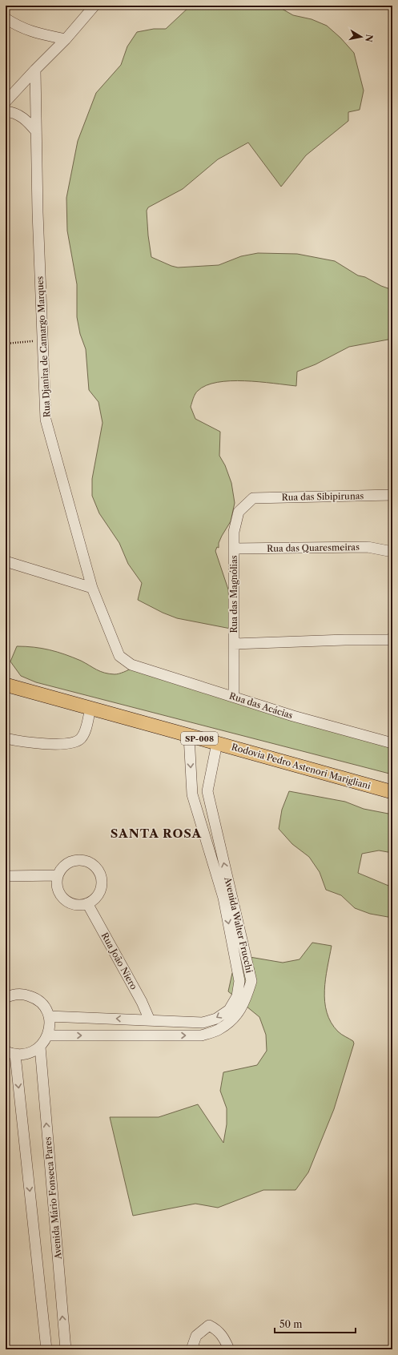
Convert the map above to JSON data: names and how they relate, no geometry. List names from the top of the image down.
{
  "streets": {
    "main road": ["SP-008", "Rodovia Pedro Astenori Marigliani"],
    "street": [
      "Rua Djanira de Camargo Marques",
      "Rua das Sibipirunas",
      "Rua das Quaresmeiras",
      "Rua das Magnólias",
      "Rua das Acácias",
      "Avenida Walter Frucchi",
      "Rua João Niero",
      "Avenida Mário Fonseca Pares"
    ]
  },
  "crossings": [
    ["Rua Djanira de Camargo Marques", "Rua das Acácias"],
    ["Rua das Sibipirunas", "Rua das Magnólias"],
    ["Rua das Quaresmeiras", "Rua das Magnólias"],
    ["Rua das Magnólias", "Rua das Acácias"],
    ["Rodovia Pedro Astenori Marigliani", "Avenida Walter Frucchi"],
    ["Avenida Walter Frucchi", "Rua João Niero"]
  ],
  "districts": ["SANTA ROSA"],
  "scale_bar": "50 m",
  "north": "right"
}
